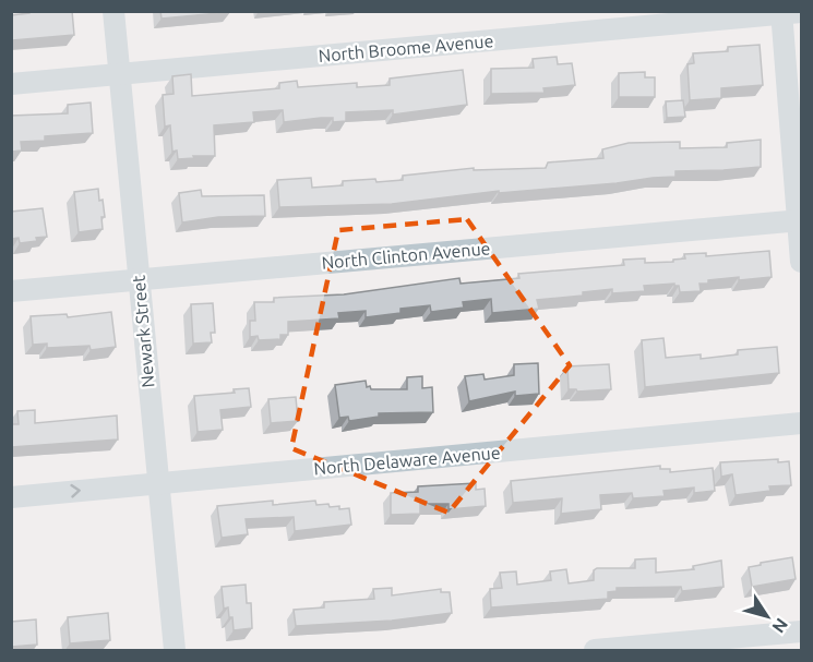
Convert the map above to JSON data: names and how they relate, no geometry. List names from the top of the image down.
{
  "streets": {
    "street": [
      "North Broome Avenue",
      "North Clinton Avenue",
      "Newark Street",
      "North Delaware Avenue"
    ]
  },
  "crossings": [
    ["North Broome Avenue", "Newark Street"],
    ["North Clinton Avenue", "Newark Street"],
    ["Newark Street", "North Delaware Avenue"]
  ],
  "north": "bottom right"
}
